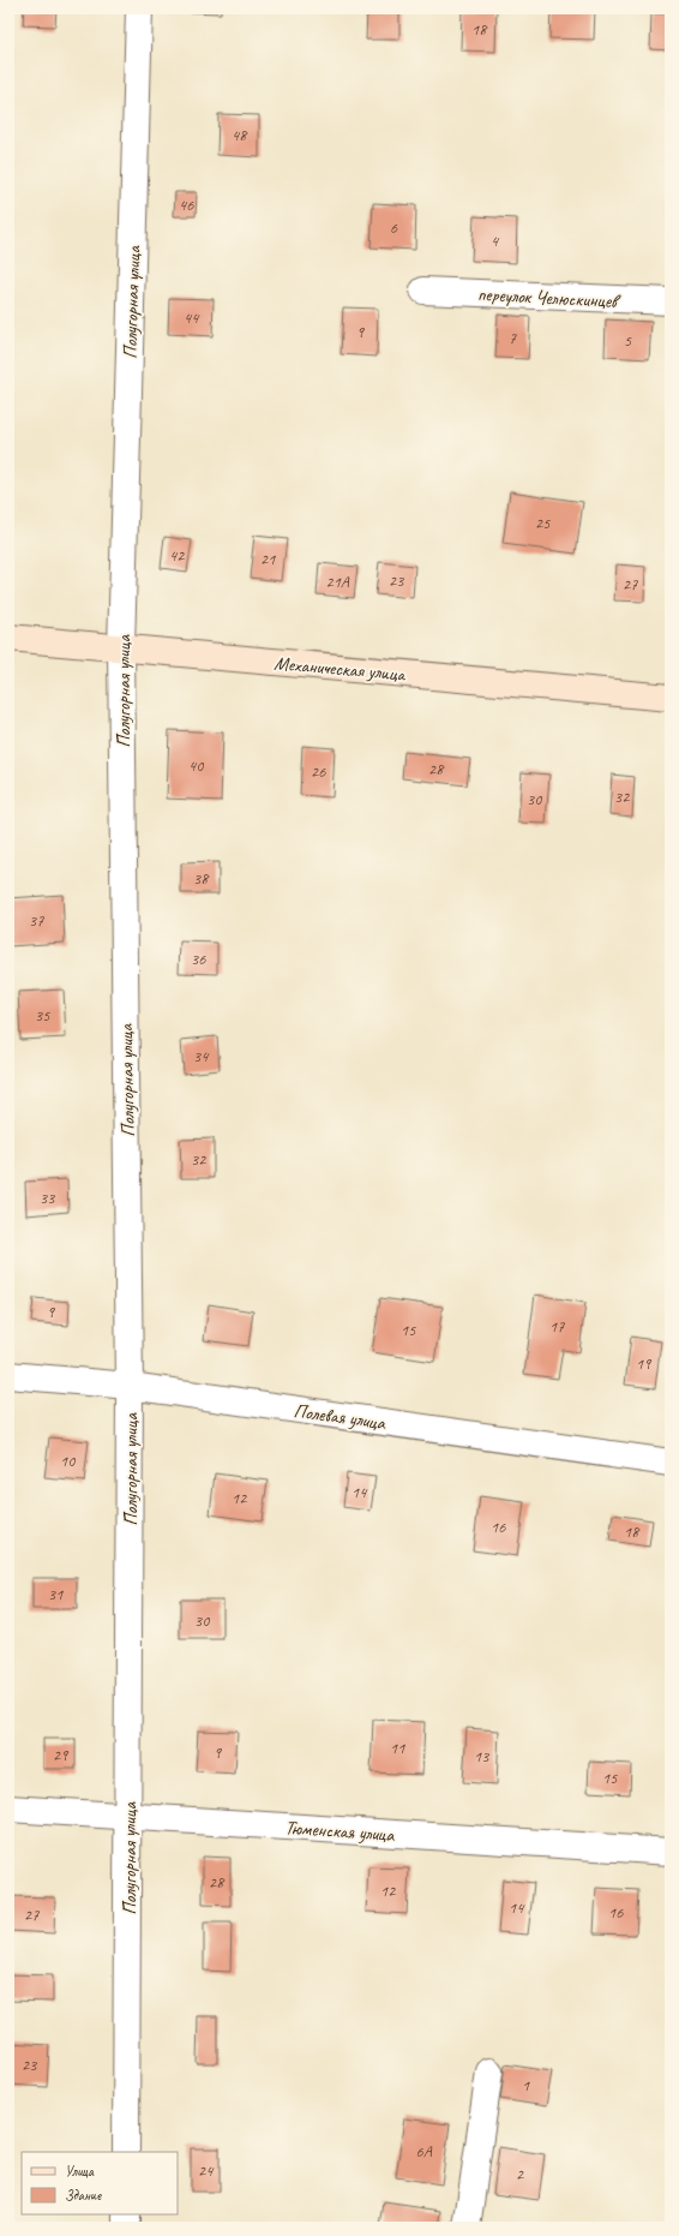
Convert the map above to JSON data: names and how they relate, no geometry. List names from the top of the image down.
{
  "streets": {
    "street": [
      "переулок Челюскинцев",
      "Полугорная улица",
      "Механическая улица",
      "Полевая улица",
      "Тюменская улица"
    ]
  },
  "crossings": [
    ["Полугорная улица", "Механическая улица"],
    ["Полугорная улица", "Полевая улица"],
    ["Полугорная улица", "Тюменская улица"]
  ],
  "house_numbers": [
    "18",
    "48",
    "46",
    "6",
    "4",
    "44",
    "9",
    "7",
    "5",
    "25",
    "42",
    "21",
    "23",
    "21А",
    "27",
    "40",
    "28",
    "26",
    "32",
    "30",
    "38",
    "37",
    "36",
    "35",
    "34",
    "32",
    "33",
    "9",
    "17",
    "15",
    "19",
    "10",
    "14",
    "12",
    "16",
    "18",
    "31",
    "30",
    "11",
    "9",
    "29",
    "13",
    "15",
    "28",
    "12",
    "14",
    "16",
    "27",
    "23",
    "1",
    "6А",
    "24",
    "2"
  ],
  "legend": ["Улица", "Здание"]
}
